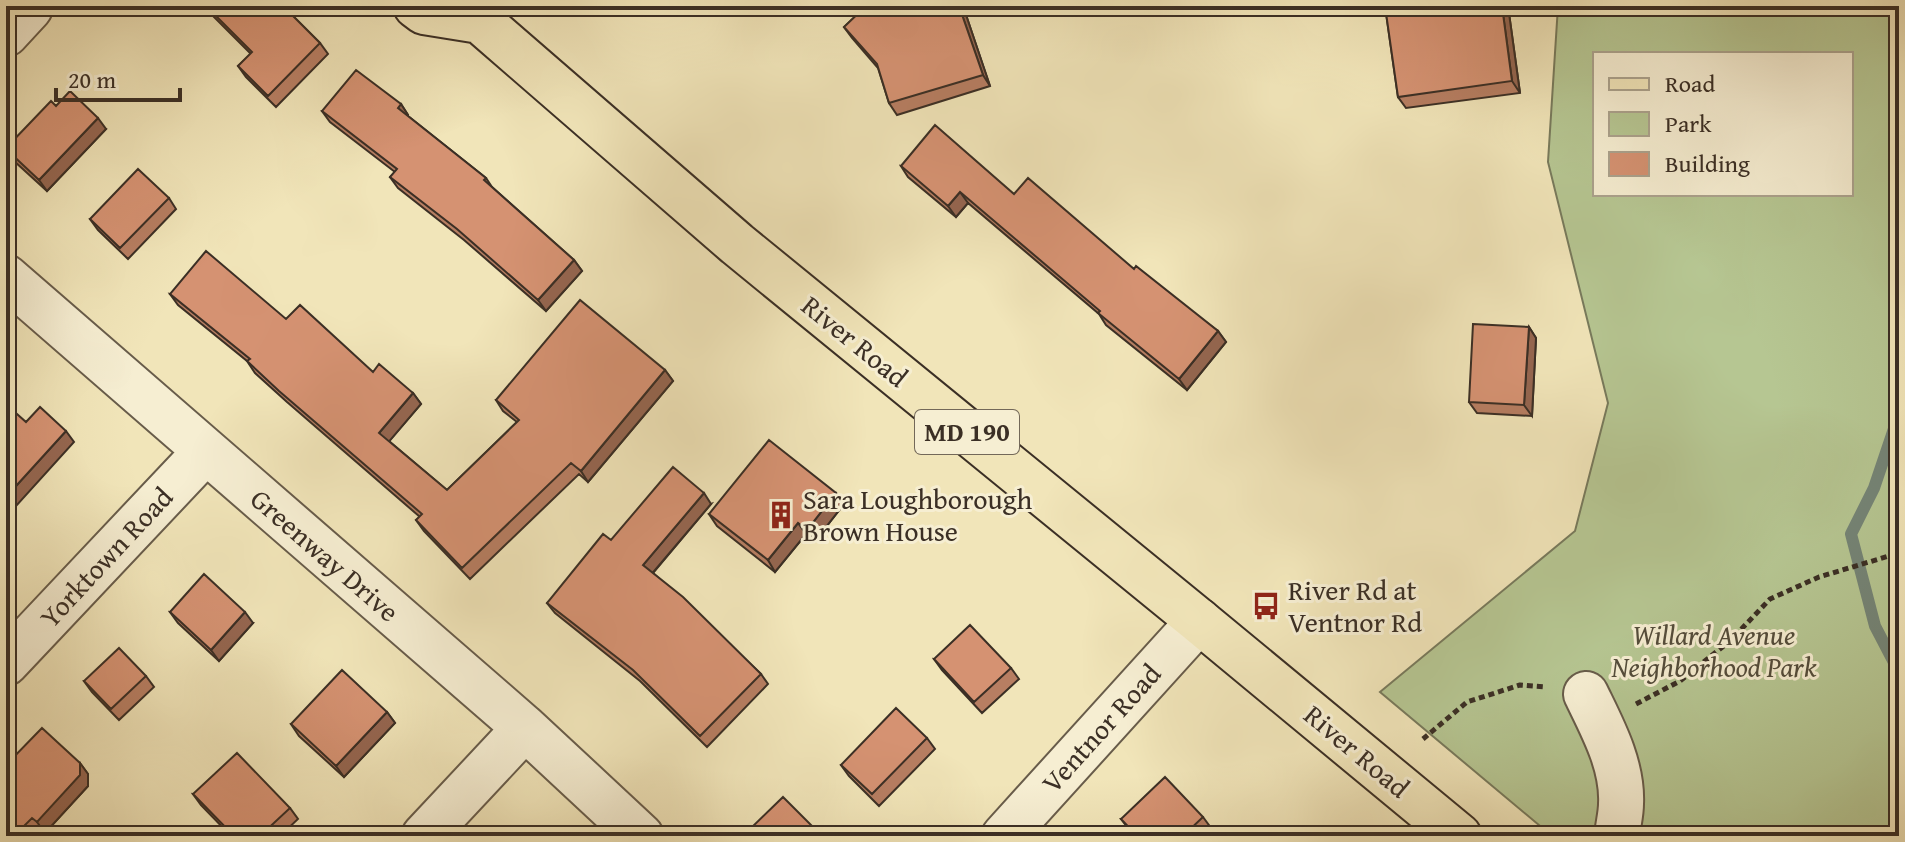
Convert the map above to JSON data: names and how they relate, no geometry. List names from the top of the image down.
{
  "streets": {
    "main road": ["River Road", "MD 190"],
    "street": ["Greenway Drive", "Yorktown Road", "Ventnor Road"]
  },
  "crossings": [
    ["River Road", "Ventnor Road"],
    ["Greenway Drive", "Yorktown Road"]
  ],
  "parks": ["Willard Avenue Neighborhood Park"],
  "places": {
    "building": ["Sara Loughborough Brown House"],
    "bus stop": ["River Rd at Ventnor Rd"]
  },
  "legend": ["Road", "Park", "Building"],
  "scale_bar": "20 m"
}
